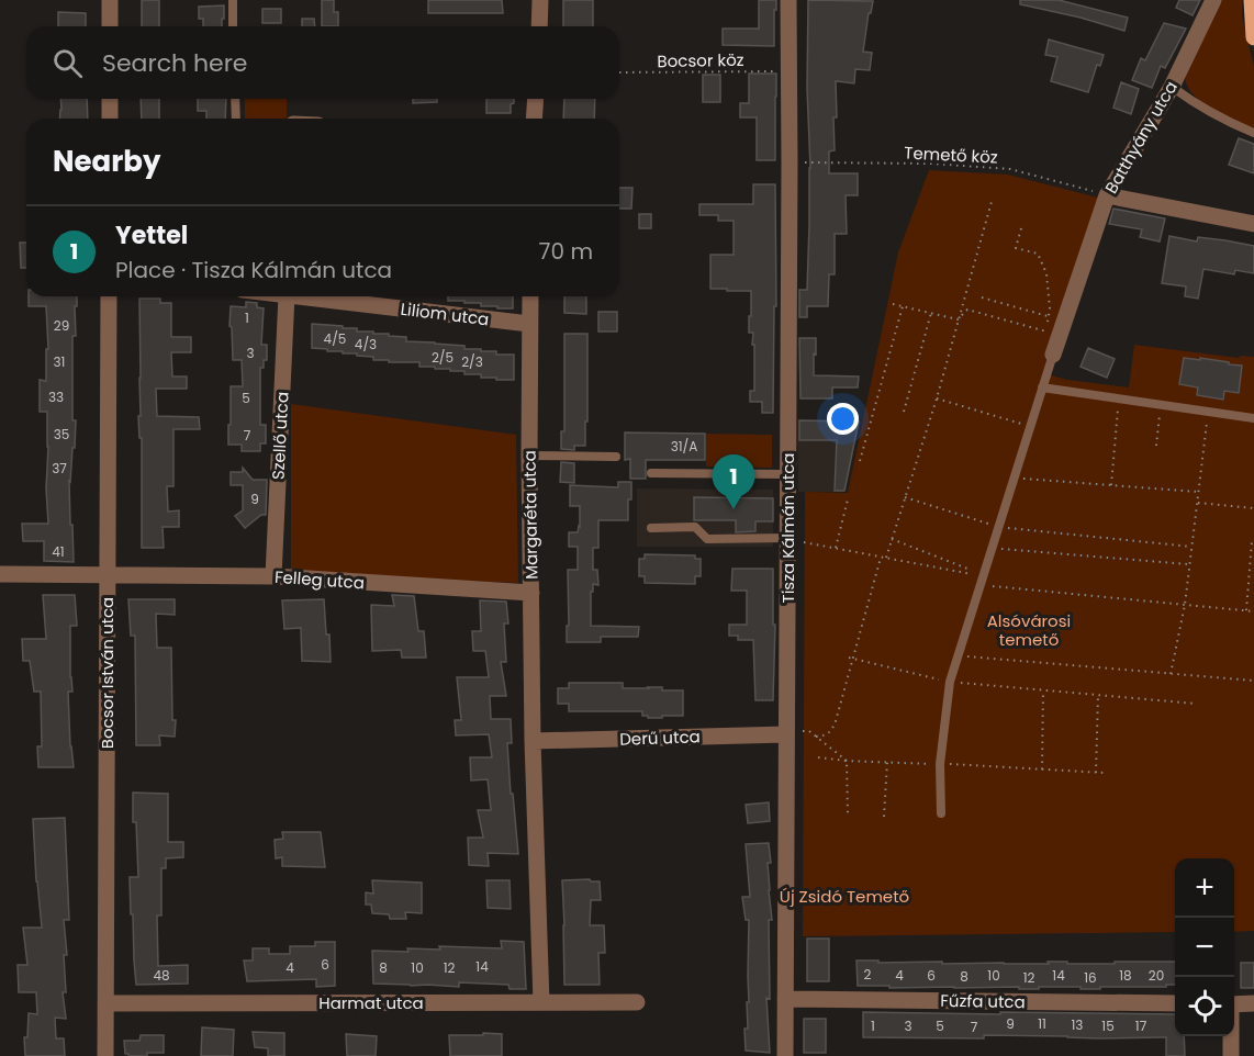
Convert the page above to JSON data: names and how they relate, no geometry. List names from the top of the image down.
{
  "streets": {
    "street": [
      "Batthyány utca",
      "Liliom utca",
      "Szellő utca",
      "Margaréta utca",
      "Tisza Kálmán utca",
      "Felleg utca",
      "Bocsor István utca",
      "Derű utca",
      "Fűzfa utca",
      "Harmat utca"
    ],
    "path": ["Bocsor köz", "Temető köz"]
  },
  "crossings": [
    ["Bocsor köz", "Tisza Kálmán utca"],
    ["Batthyány utca", "Temető köz"],
    ["Temető köz", "Tisza Kálmán utca"],
    ["Liliom utca", "Margaréta utca"],
    ["Szellő utca", "Felleg utca"],
    ["Margaréta utca", "Felleg utca"],
    ["Margaréta utca", "Derű utca"],
    ["Margaréta utca", "Harmat utca"],
    ["Tisza Kálmán utca", "Derű utca"],
    ["Tisza Kálmán utca", "Fűzfa utca"],
    ["Felleg utca", "Bocsor István utca"],
    ["Bocsor István utca", "Harmat utca"]
  ],
  "parks": ["Alsóvárosi temető", "Új Zsidó Temető"],
  "house_numbers": [
    "1",
    "29",
    "4/5",
    "4/3",
    "3",
    "2/5",
    "31",
    "2/3",
    "33",
    "5",
    "35",
    "7",
    "31/A",
    "37",
    "9",
    "41",
    "6",
    "14",
    "4",
    "8",
    "10",
    "12",
    "2",
    "48",
    "4",
    "6",
    "10",
    "14",
    "18",
    "20",
    "8",
    "12",
    "16",
    "9",
    "11",
    "13",
    "1",
    "3",
    "5",
    "15",
    "17",
    "7"
  ],
  "page": {
    "search": "Search here",
    "heading": "Nearby",
    "list": [
      {
        "mark": "1",
        "name": "Yettel",
        "note": "Place · Tisza Kálmán utca",
        "value": "70 m"
      }
    ],
    "pins": "1",
    "map_buttons": ["+", "−"]
  }
}
